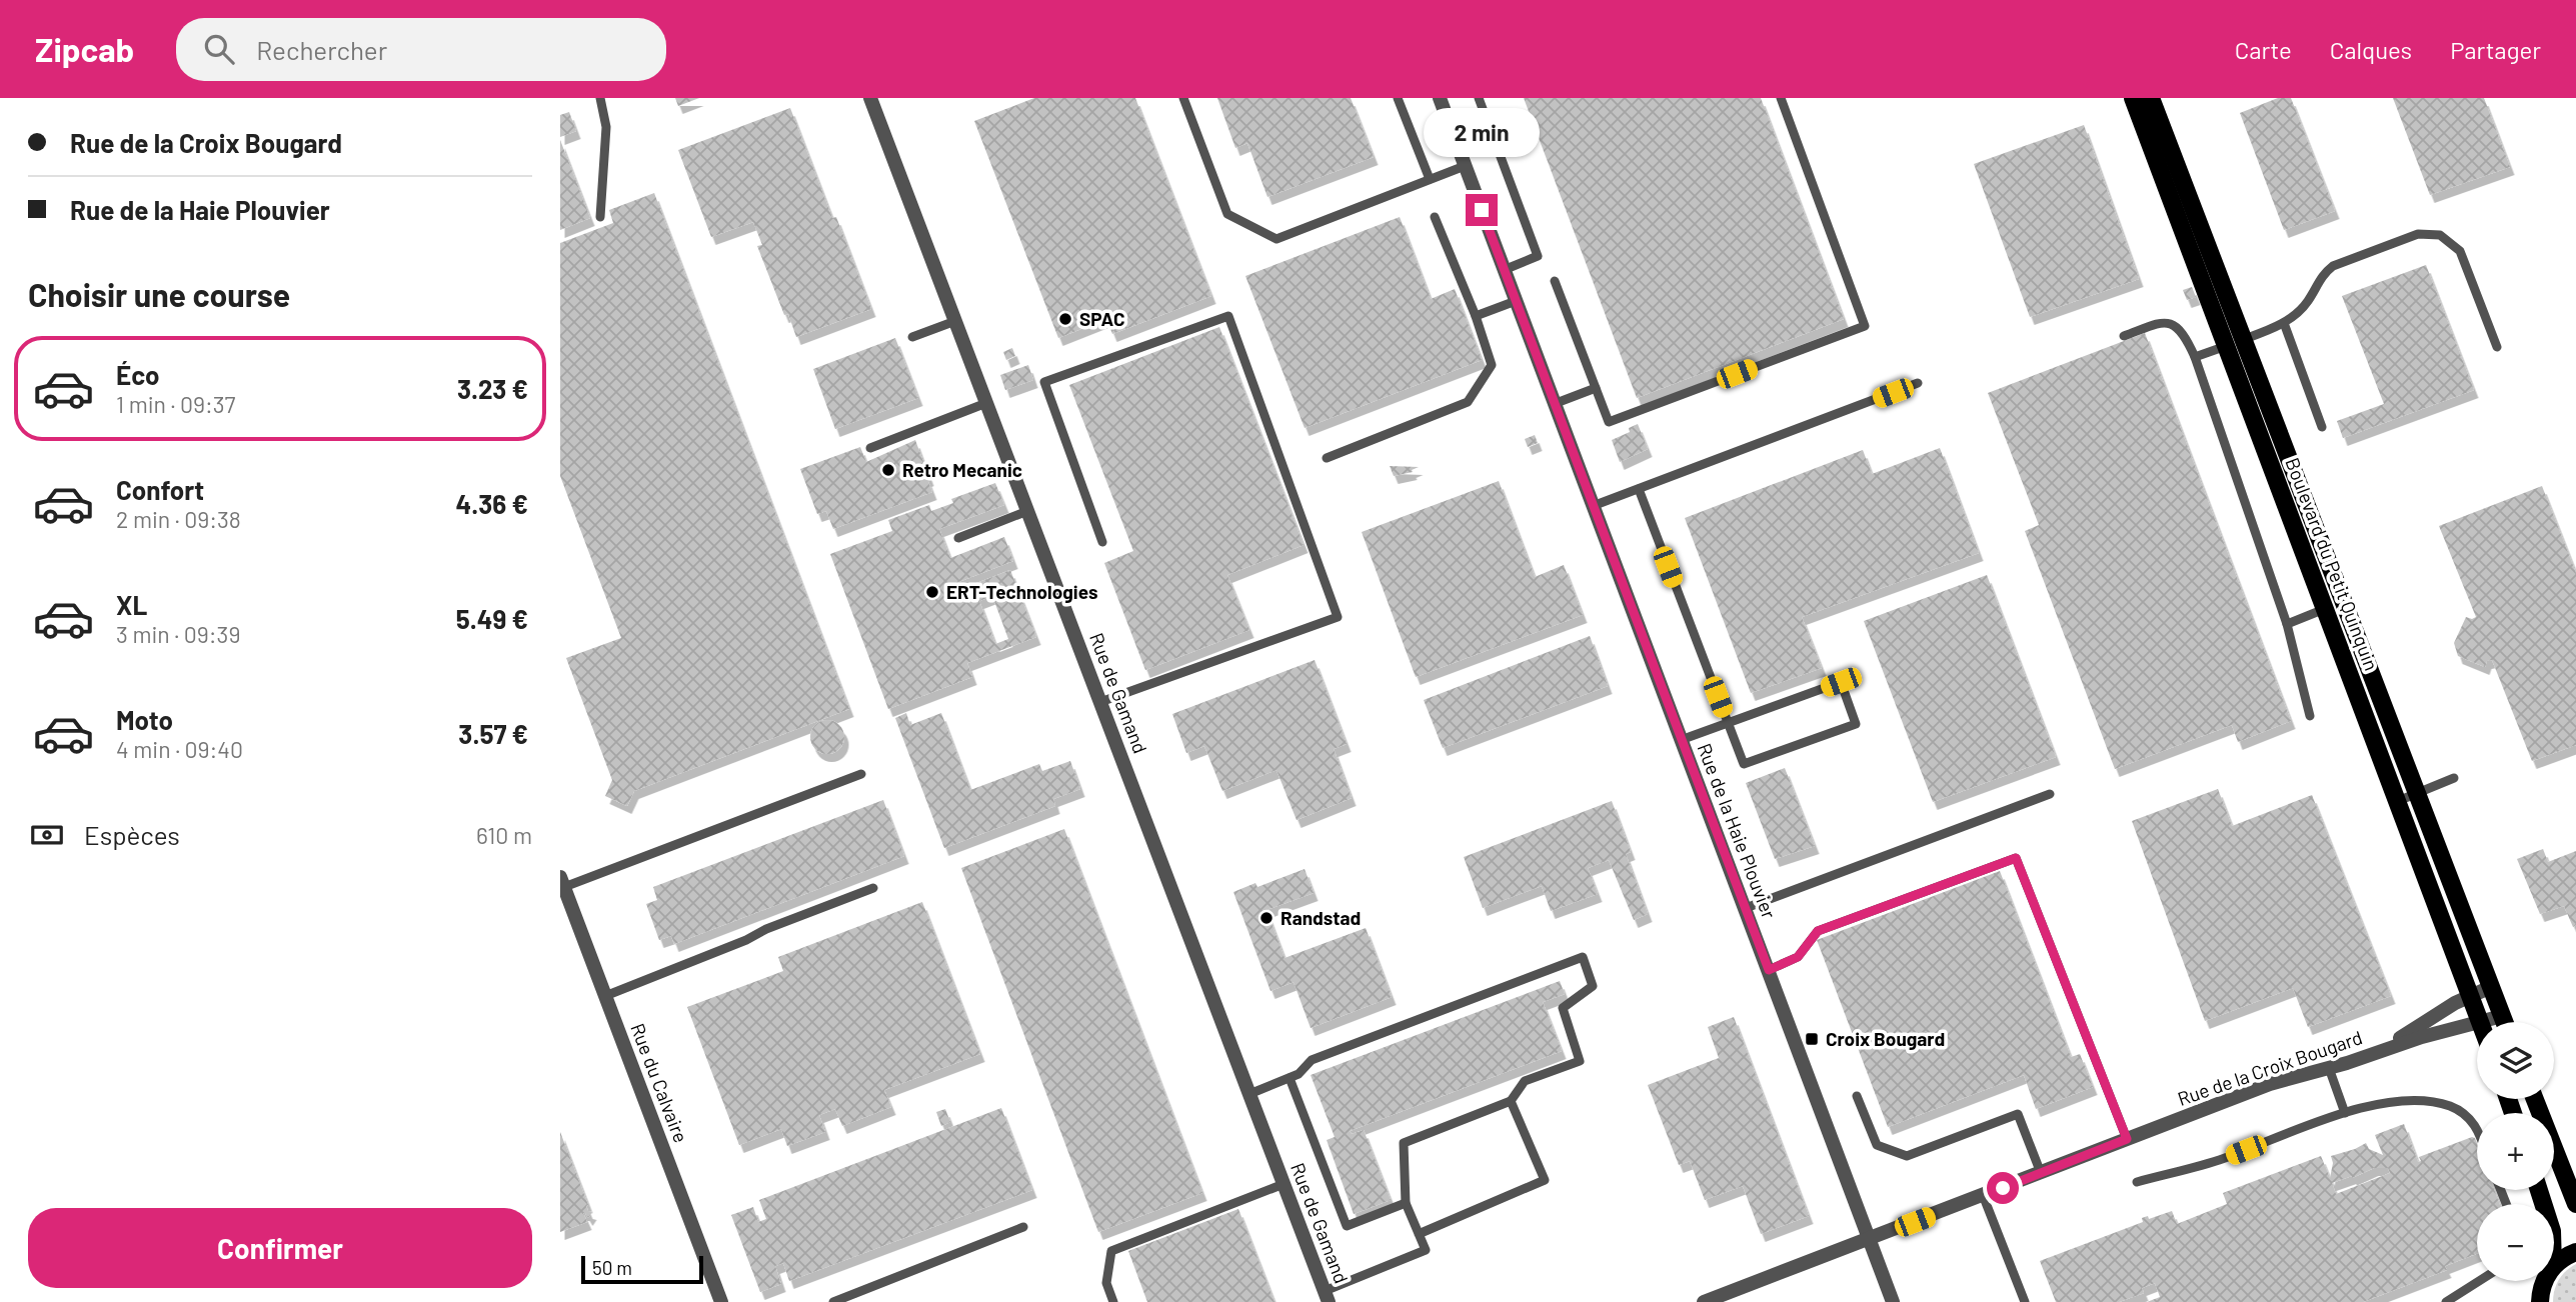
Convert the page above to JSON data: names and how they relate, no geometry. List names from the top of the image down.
{
  "streets": {
    "main road": ["Boulevard du Petit Quinquin"],
    "street": [
      "Rue de Gamand",
      "Rue de la Haie Plouvier",
      "Rue de la Croix Bougard",
      "Rue du Calvaire"
    ]
  },
  "crossings": [
    ["Rue de la Haie Plouvier", "Rue de la Croix Bougard"]
  ],
  "places": {
    "other": [
      "SPAC",
      "Retro Mecanic",
      "ERT-Technologies",
      "Randstad"
    ],
    "transit": ["Croix Bougard"]
  },
  "scale_bar": "50 m",
  "page": {
    "header": "Zipcab",
    "search": "Rechercher",
    "nav": ["Carte", "Calques", "Partager"],
    "banner": ["Rue de la Croix Bougard", "Rue de la Haie Plouvier"],
    "bubble": "2 min",
    "heading": "Choisir une course",
    "list": [
      {
        "name": "Éco",
        "note": "1 min · 09:37",
        "value": "3.23 €"
      },
      {
        "name": "Confort",
        "note": "2 min · 09:38",
        "value": "4.36 €"
      },
      {
        "name": "XL",
        "note": "3 min · 09:39",
        "value": "5.49 €"
      },
      {
        "name": "Moto",
        "note": "4 min · 09:40",
        "value": "3.57 €"
      }
    ],
    "pay": ["Espèces", "610 m"],
    "map_buttons": ["+", "−"],
    "buttons": "Confirmer",
    "scale": "50 m"
  }
}
